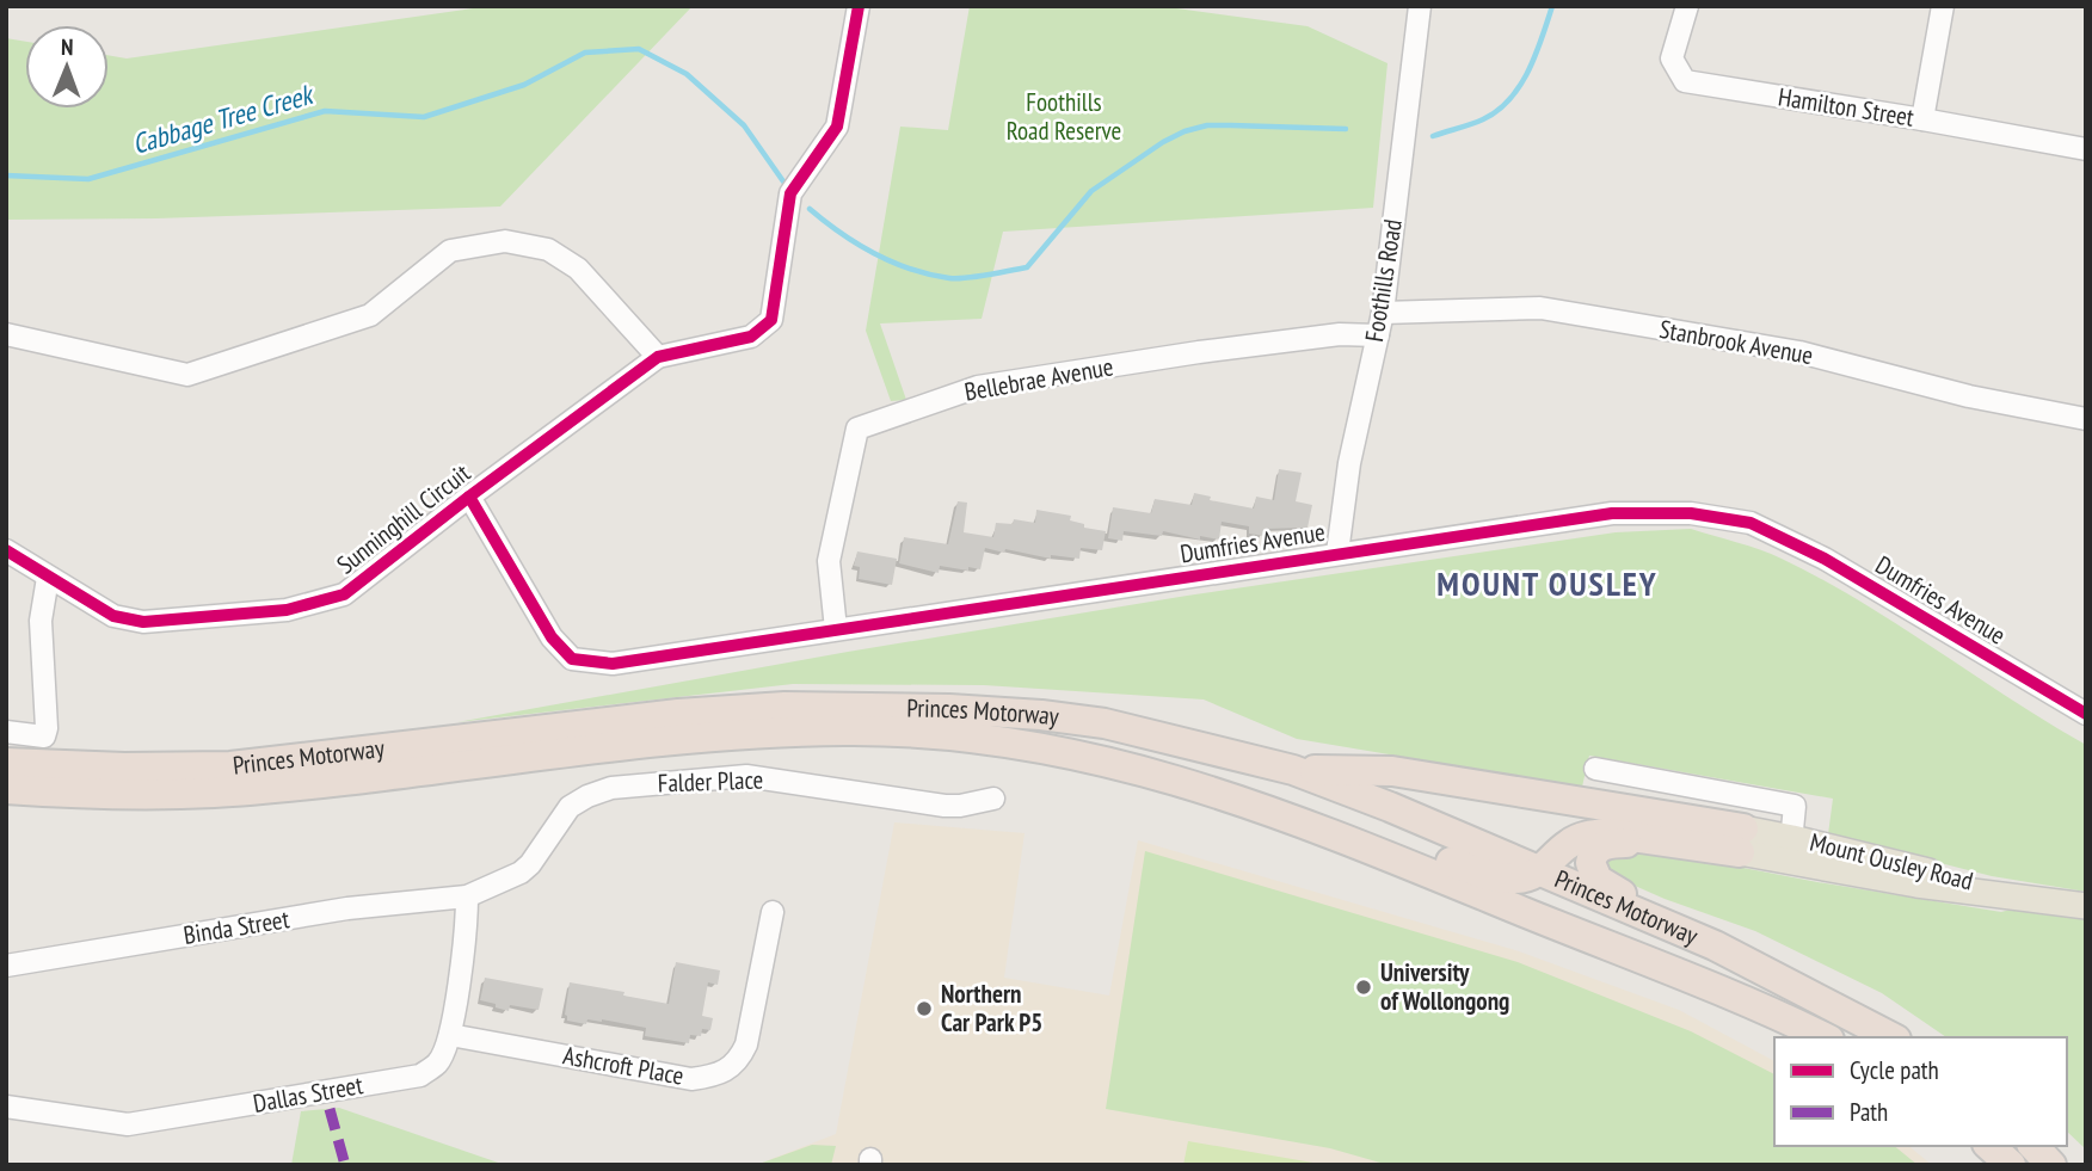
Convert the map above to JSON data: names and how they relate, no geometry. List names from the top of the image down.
{
  "streets": {
    "highway": ["Princes Motorway"],
    "main road": ["Mount Ousley Road"],
    "street": [
      "Hamilton Street",
      "Foothills Road",
      "Stanbrook Avenue",
      "Bellebrae Avenue",
      "Sunninghill Circuit",
      "Dumfries Avenue",
      "Falder Place",
      "Binda Street",
      "Ashcroft Place",
      "Dallas Street"
    ]
  },
  "crossings": [
    ["Foothills Road", "Stanbrook Avenue"],
    ["Foothills Road", "Bellebrae Avenue"],
    ["Foothills Road", "Dumfries Avenue"],
    ["Bellebrae Avenue", "Dumfries Avenue"],
    ["Sunninghill Circuit", "Dumfries Avenue"],
    ["Falder Place", "Binda Street"],
    ["Falder Place", "Dallas Street"],
    ["Binda Street", "Dallas Street"],
    ["Ashcroft Place", "Dallas Street"]
  ],
  "districts": ["MOUNT OUSLEY"],
  "water": ["Cabbage Tree Creek"],
  "parks": ["Foothills Road Reserve"],
  "places": ["University of Wollongong", "Northern Car Park P5"],
  "legend": ["Cycle path", "Path"],
  "north": "top"
}
